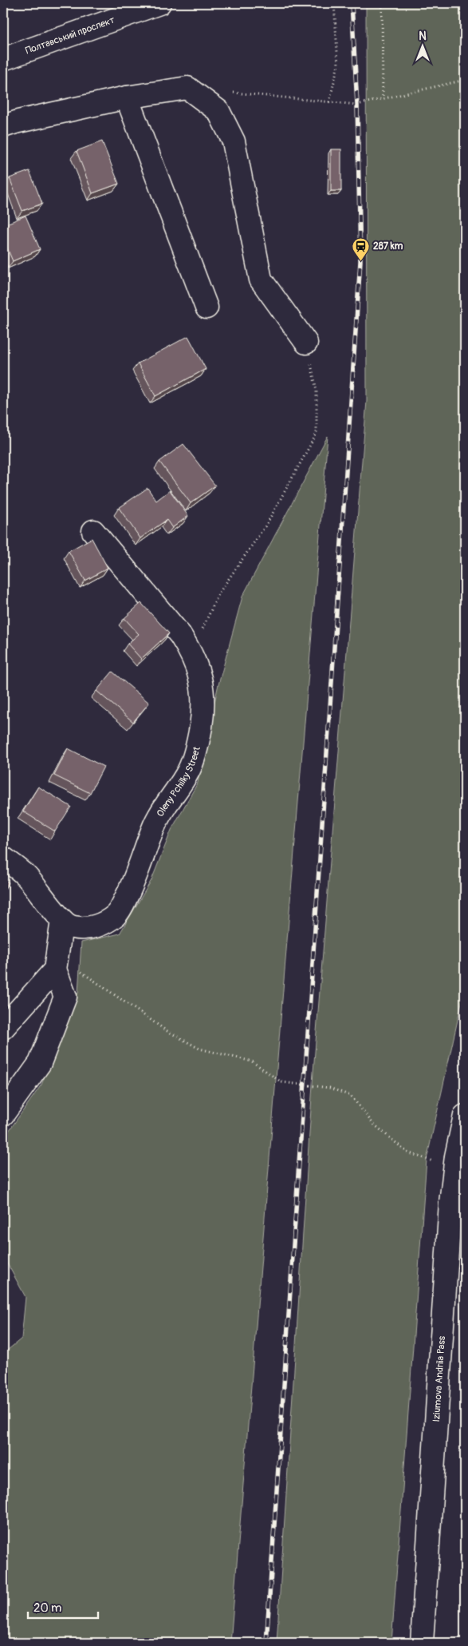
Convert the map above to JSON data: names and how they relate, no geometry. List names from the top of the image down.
{
  "streets": {
    "main road": ["Полтавський проспект", "Oleny Pchilky Street", "Iziumova Andriia Pass"]
  },
  "places": {
    "station": ["287 km"]
  },
  "scale_bar": "20 m",
  "north": "top"
}
